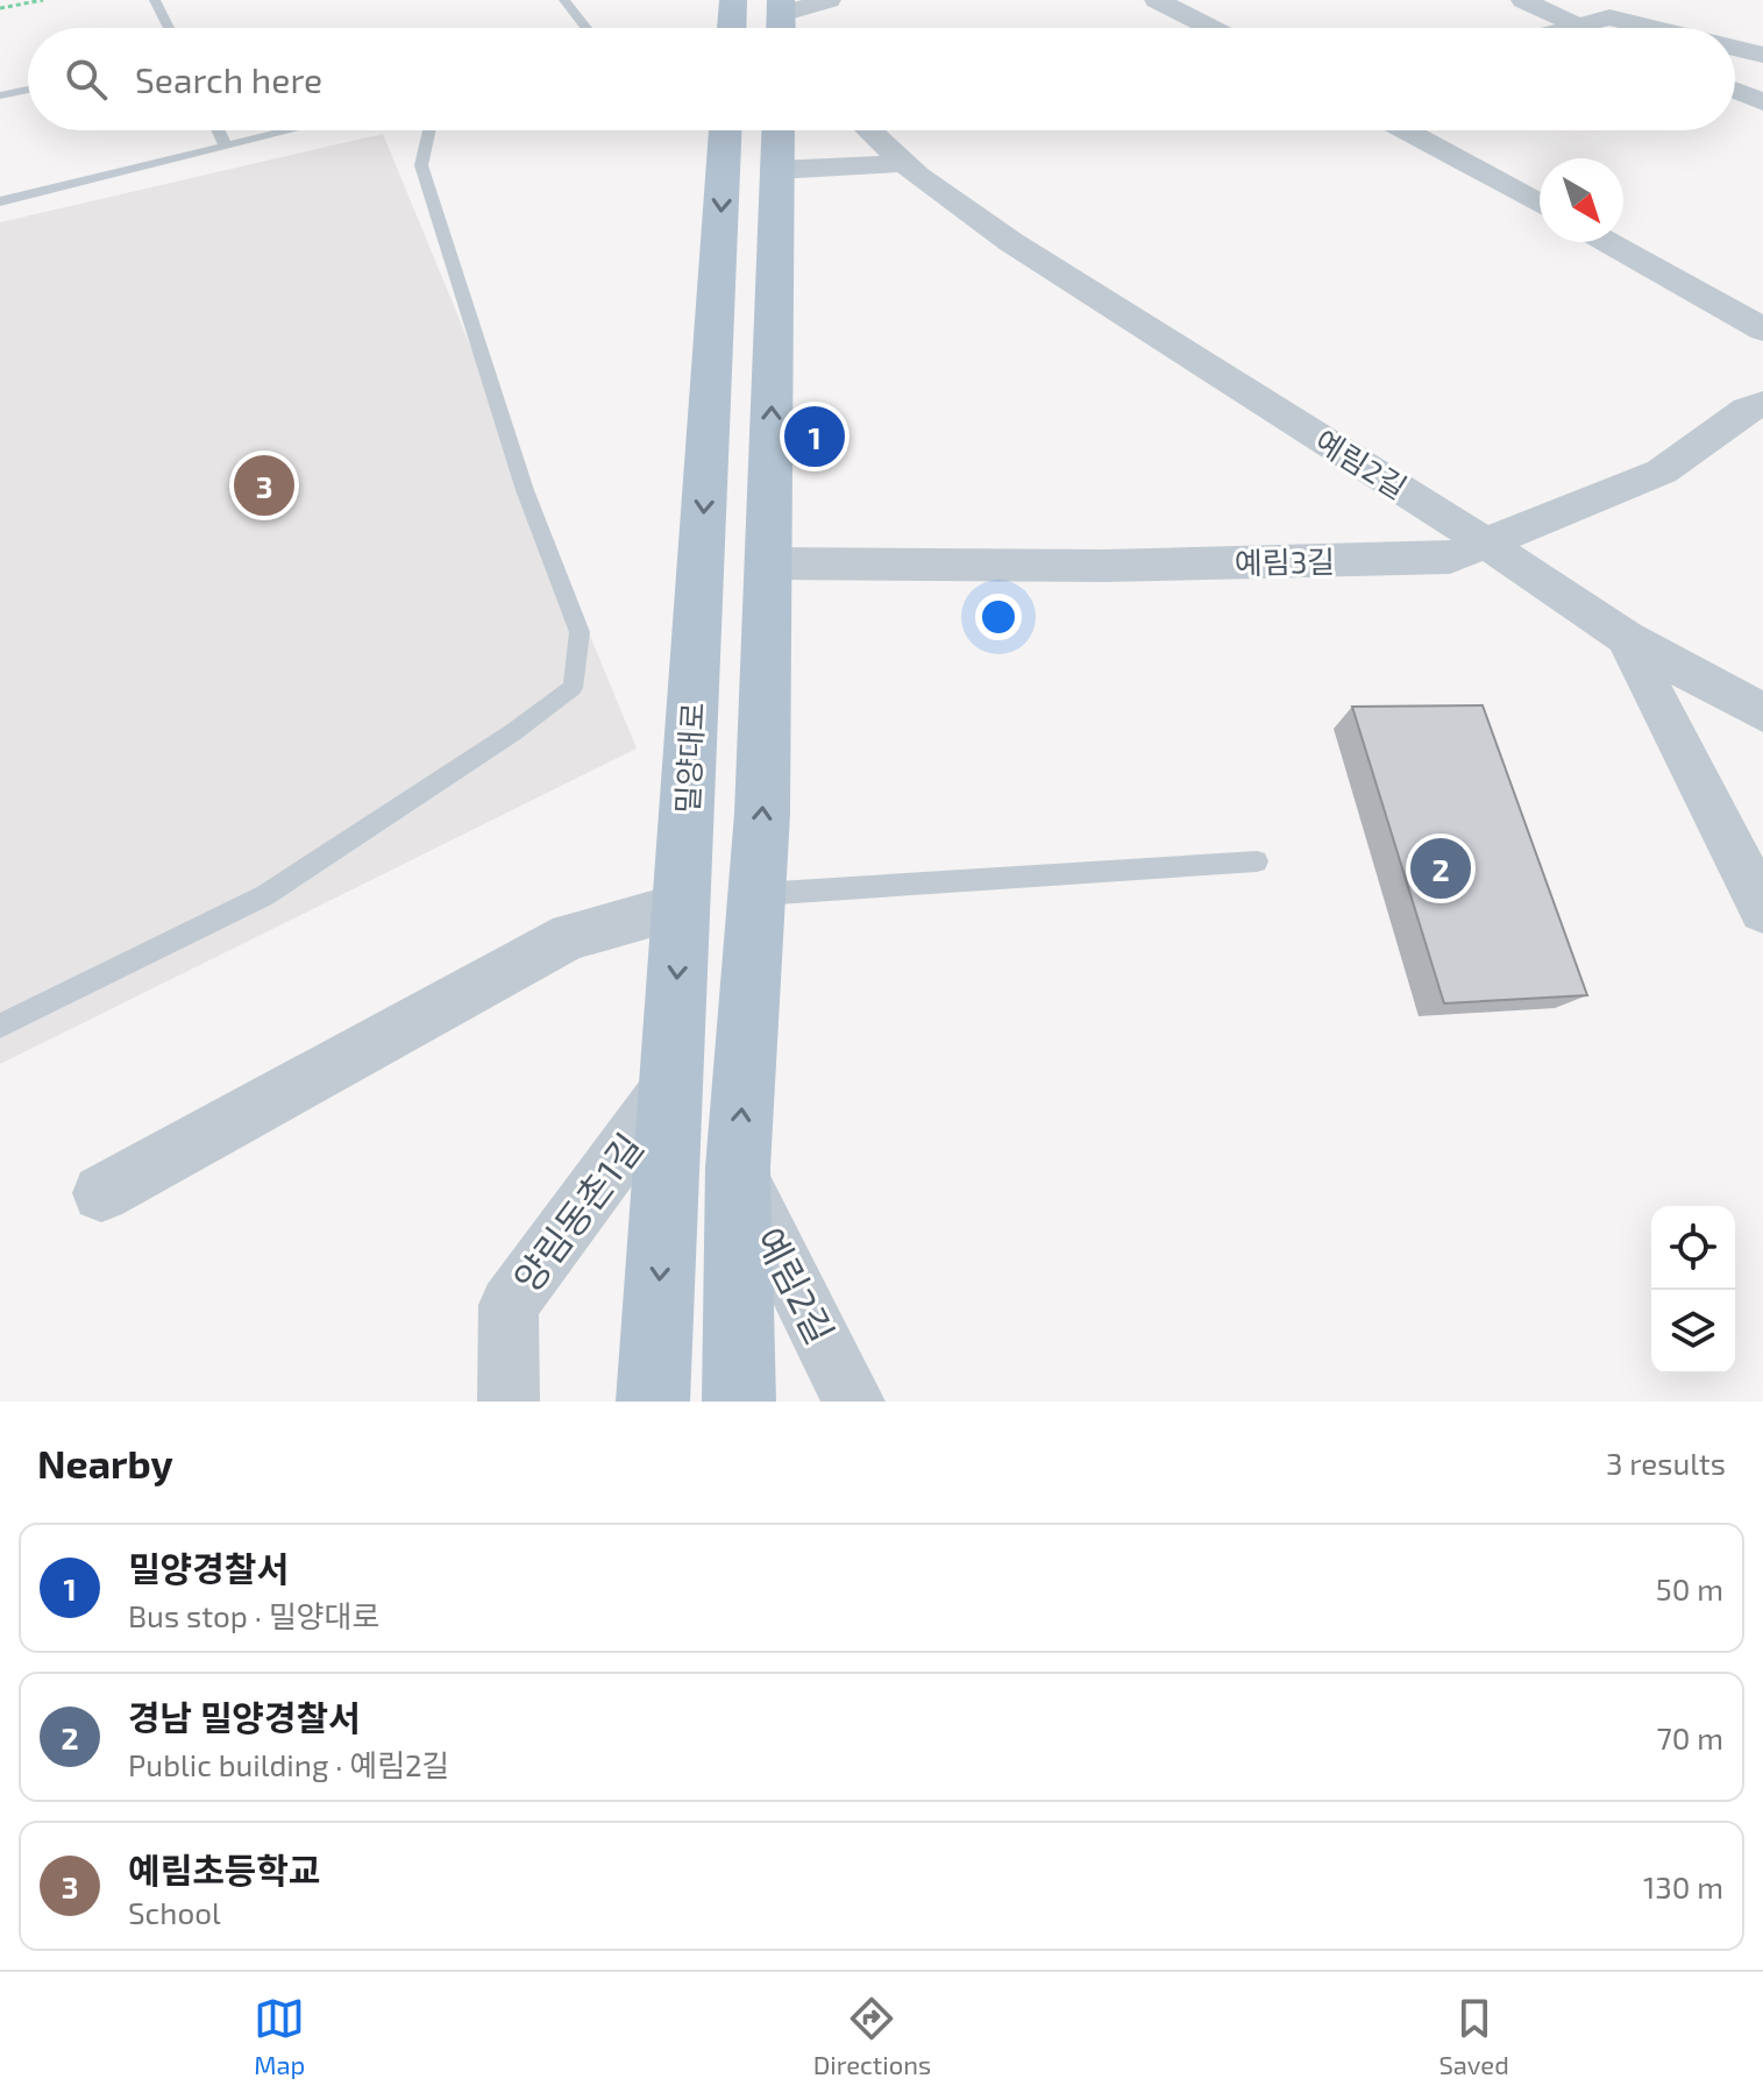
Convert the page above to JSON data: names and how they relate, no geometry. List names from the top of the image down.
{
  "streets": {
    "main road": ["밀양대로"],
    "street": ["예림2길", "예림3길", "양림동촌1길"]
  },
  "crossings": [
    ["예림2길", "예림3길"],
    ["밀양대로", "양림동촌1길"]
  ],
  "north": "bottom right",
  "page": {
    "search": "Search here",
    "pins": ["1", "3", "2"],
    "heading": ["Nearby", "3 results"],
    "list": [
      {
        "mark": "1",
        "name": "밀양경찰서",
        "note": "Bus stop · 밀양대로",
        "value": "50 m"
      },
      {
        "mark": "2",
        "name": "경남 밀양경찰서",
        "note": "Public building · 예림2길",
        "value": "70 m"
      },
      {
        "mark": "3",
        "name": "예림초등학교",
        "note": "School",
        "value": "130 m"
      }
    ],
    "nav": ["Map", "Directions", "Saved"]
  }
}
